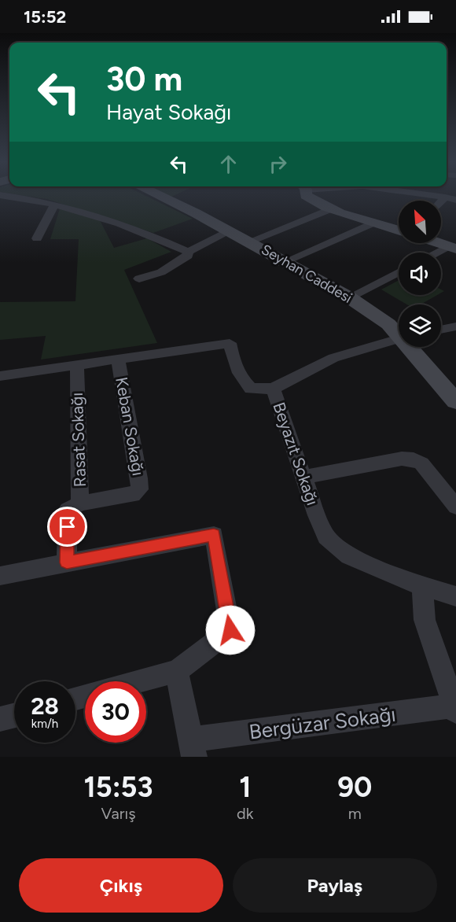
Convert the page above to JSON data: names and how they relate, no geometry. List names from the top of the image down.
{
  "streets": {
    "street": [
      "Seyhan Caddesi",
      "Keban Sokağı",
      "Rasat Sokağı",
      "Beyazıt Sokağı",
      "Bergüzar Sokağı"
    ]
  },
  "crossings": [
    ["Keban Sokağı", "Rasat Sokağı"],
    ["Keban Sokağı", "Beyazıt Sokağı"],
    ["Rasat Sokağı", "Beyazıt Sokağı"]
  ],
  "north": "top left",
  "page": {
    "status": "15:52",
    "turn": ["30 m", "Hayat Sokağı"],
    "speed": "28 km/h",
    "limit": "30",
    "eta": [
      "15:53",
      "Varış",
      "1",
      "dk",
      "90",
      "m"
    ],
    "buttons": ["Çıkış", "Paylaş"]
  }
}
